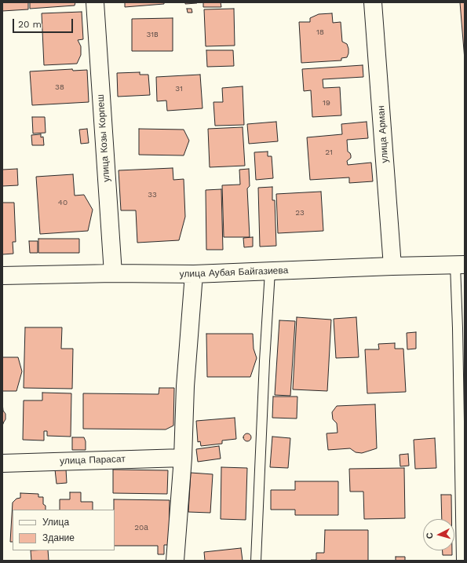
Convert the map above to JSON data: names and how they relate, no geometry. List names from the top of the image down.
{
  "streets": {
    "street": [
      "улица Арман",
      "улица Козы Корпеш",
      "улица Аубая Байгазиева",
      "улица Парасат"
    ]
  },
  "crossings": [
    ["улица Арман", "улица Аубая Байгазиева"],
    ["улица Козы Корпеш", "улица Аубая Байгазиева"]
  ],
  "house_numbers": [
    "18",
    "31в",
    "38",
    "31",
    "19",
    "21",
    "33",
    "40",
    "23",
    "20а"
  ],
  "legend": ["Улица", "Здание"],
  "scale_bar": "20 m",
  "north": "left"
}
